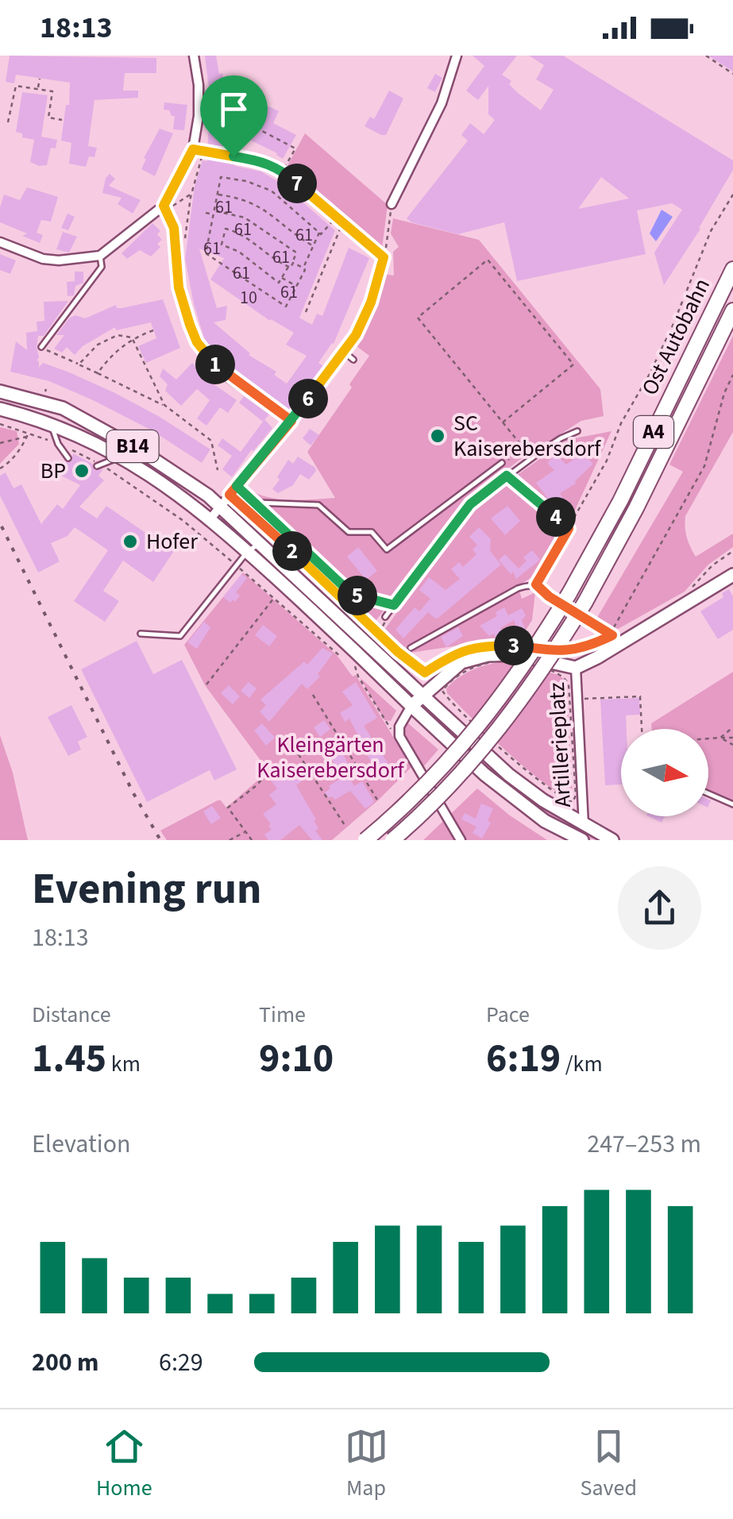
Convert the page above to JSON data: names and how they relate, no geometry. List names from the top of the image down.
{
  "streets": {
    "highway": ["Ost Autobahn", "A4"],
    "main road": ["B14", "Artillerieplatz"]
  },
  "crossings": [
    ["B14", "Artillerieplatz"]
  ],
  "parks": ["Kleingärten Kaiserebersdorf"],
  "places": ["SC Kaiserebersdorf", "BP", "Hofer"],
  "house_numbers": [
    "61",
    "61",
    "61",
    "61",
    "61",
    "61",
    "61",
    "10"
  ],
  "north": "right",
  "page": {
    "status": "18:13",
    "pins": [
      "7",
      "1",
      "6",
      "4",
      "2",
      "5",
      "3"
    ],
    "heading": ["Evening run", "18:13"],
    "stats": [
      ["Distance", "1.45 km"],
      ["Time", "9:10"],
      ["Pace", "6:19 /km"]
    ],
    "chart": ["Elevation", "247–253 m"],
    "list": [
      {
        "name": "200 m",
        "note": "6:29"
      }
    ],
    "tabs": ["Home", "Map", "Saved"]
  }
}
